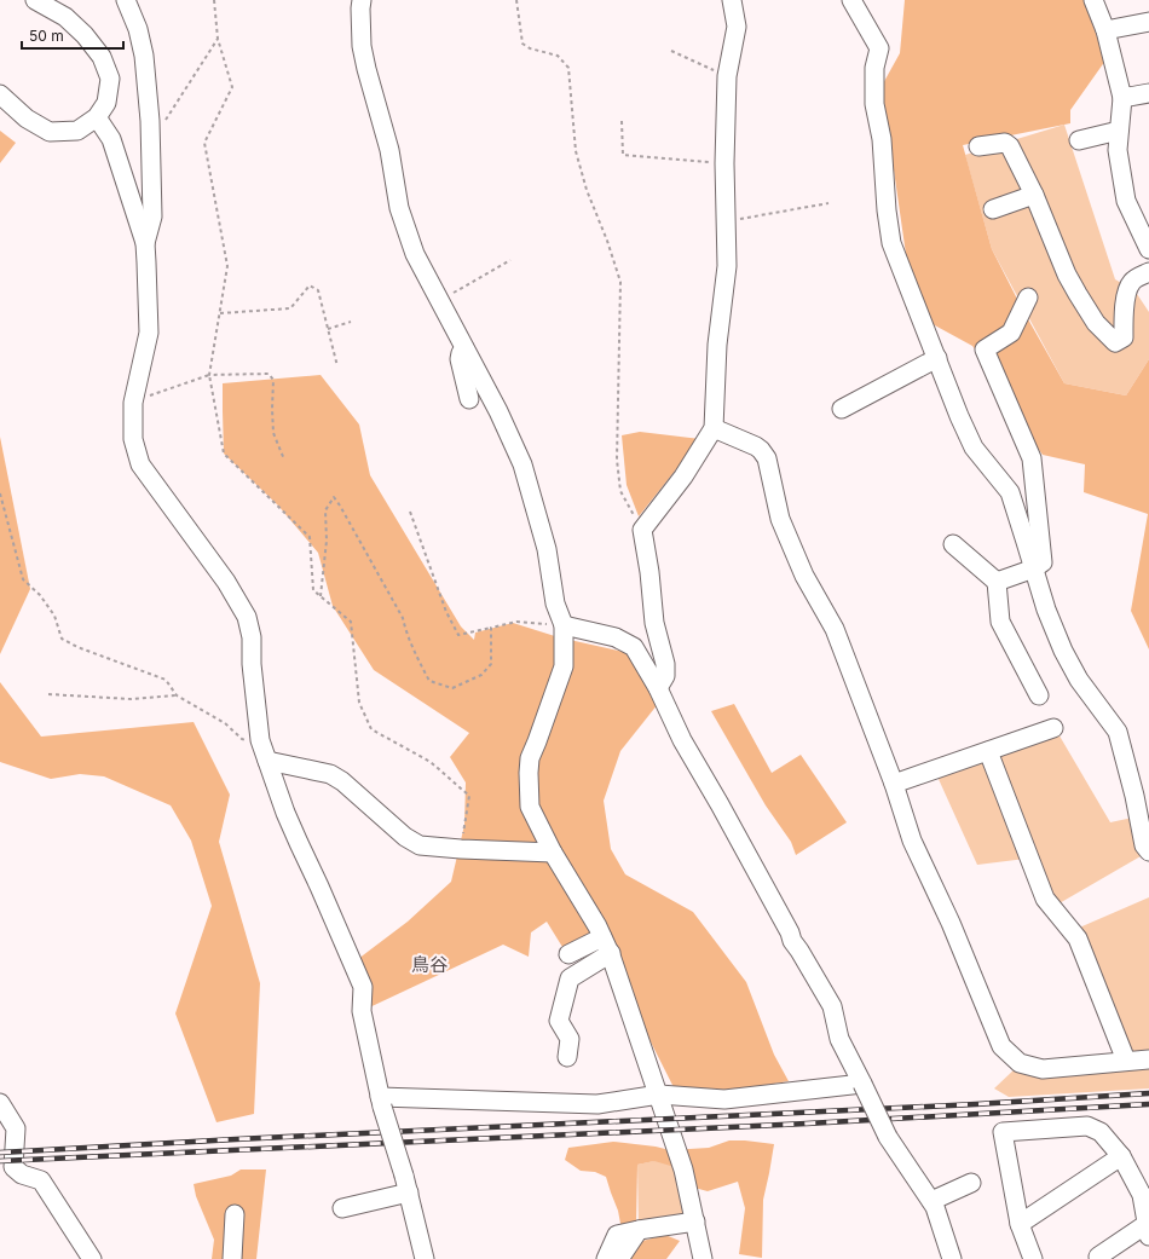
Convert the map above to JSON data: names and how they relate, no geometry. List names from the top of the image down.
{
  "districts": ["鳥谷"],
  "scale_bar": "50 m"
}
